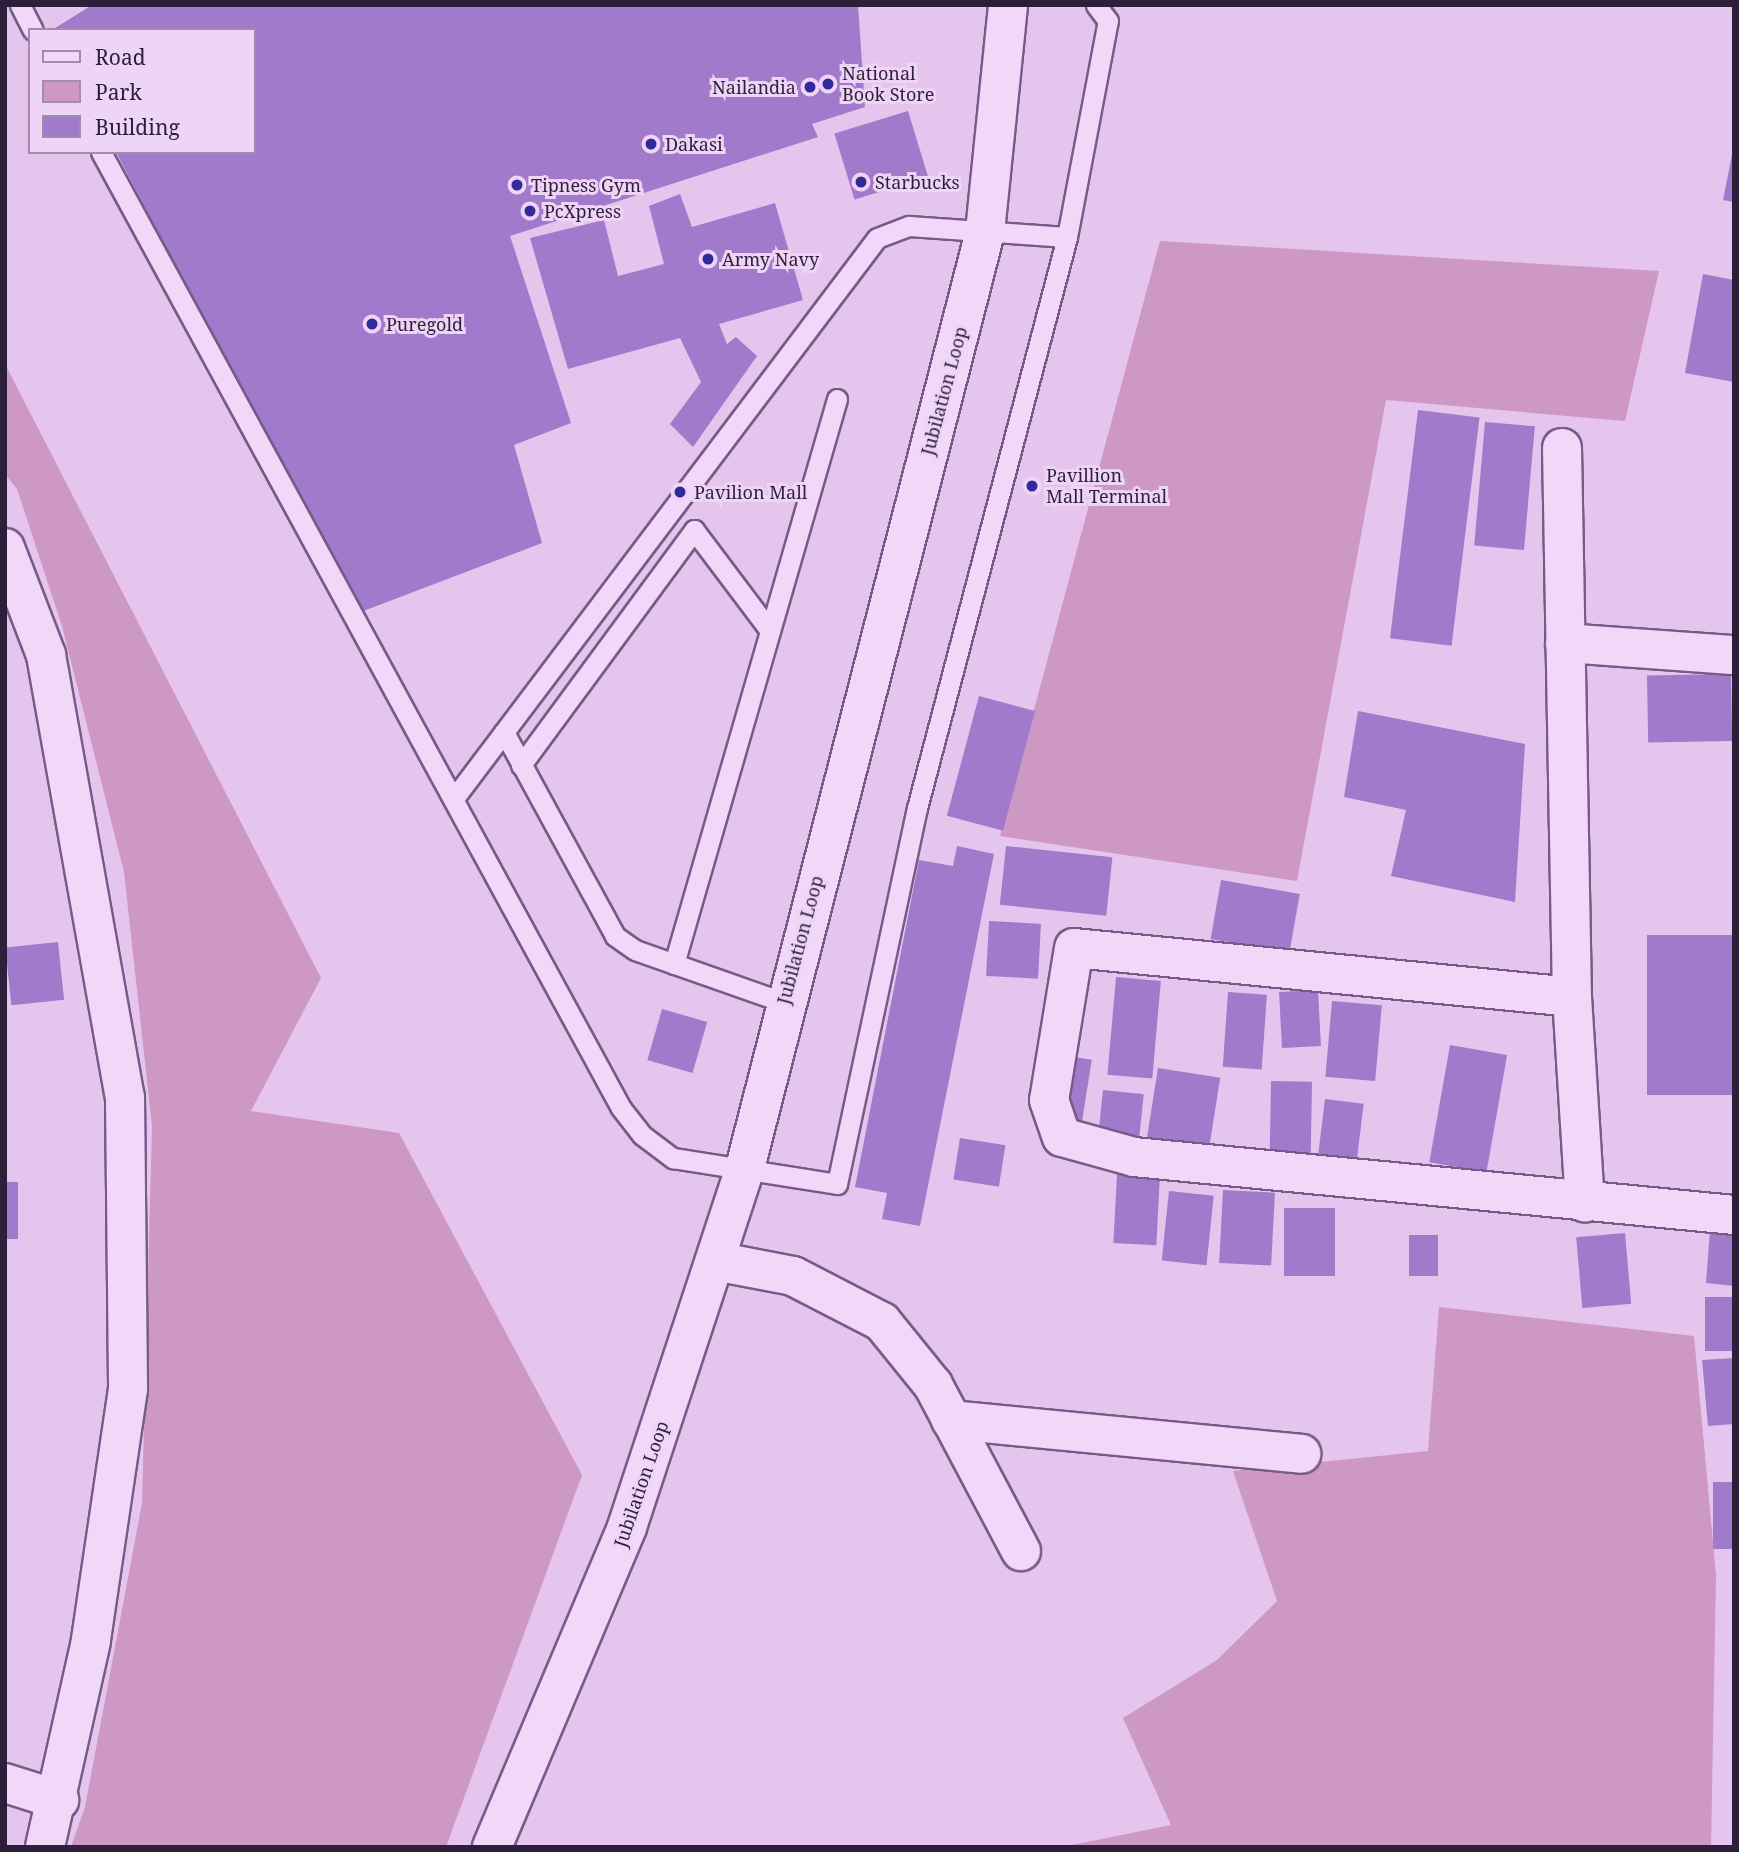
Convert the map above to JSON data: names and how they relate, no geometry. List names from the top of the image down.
{
  "streets": {
    "street": ["Jubilation Loop"]
  },
  "places": [
    "National Book Store",
    "Nailandia",
    "Dakasi",
    "Starbucks",
    "Tipness Gym",
    "PcXpress",
    "Army Navy",
    "Puregold",
    "Pavillion Mall Terminal",
    "Pavilion Mall"
  ],
  "legend": ["Road", "Park", "Building"]
}
